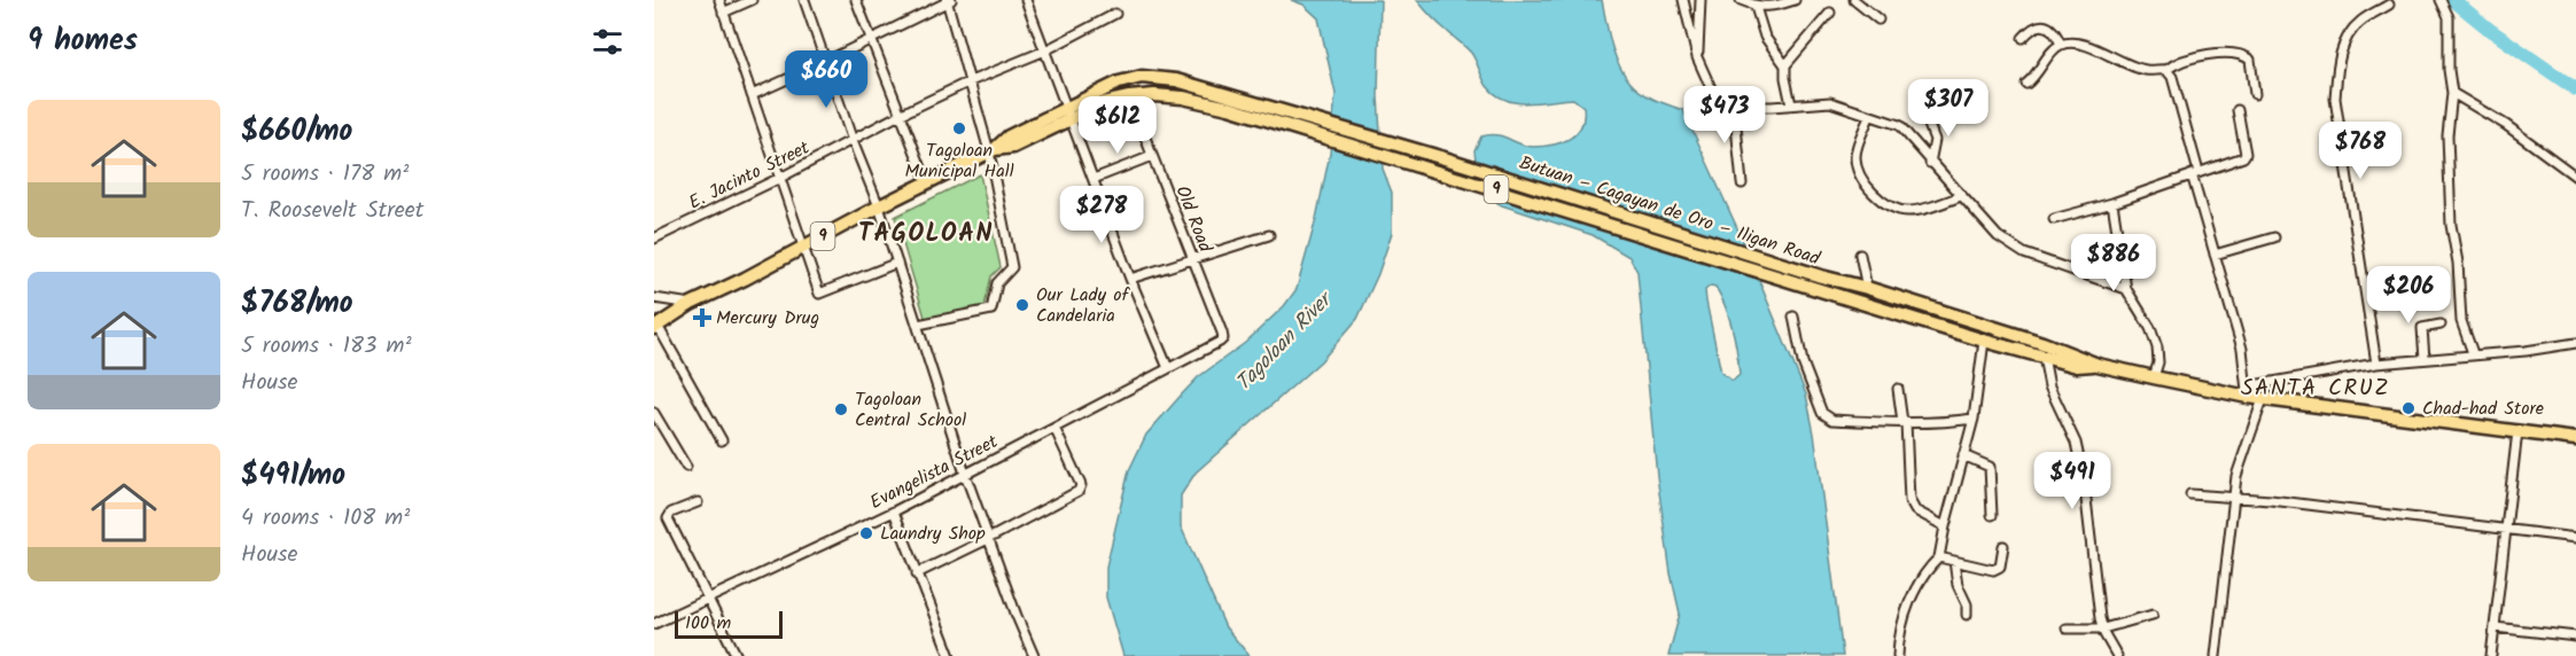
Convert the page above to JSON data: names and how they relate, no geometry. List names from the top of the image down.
{
  "streets": {
    "highway": ["9", "Butuan – Cagayan de Oro – Iligan Road"],
    "street": ["E. Jacinto Street", "Old Road", "Evangelista Street"]
  },
  "crossings": [
    ["9", "Butuan – Cagayan de Oro – Iligan Road"],
    ["Old Road", "Evangelista Street"]
  ],
  "districts": ["TAGOLOAN", "SANTA CRUZ"],
  "water": ["Tagoloan River"],
  "places": {
    "other": [
      "Tagoloan Municipal Hall",
      "Our Lady of Candelaria",
      "Chad-had Store",
      "Tagoloan Central School",
      "Laundry Shop"
    ],
    "health": ["Mercury Drug"]
  },
  "scale_bar": "100 m",
  "page": {
    "heading": "9 homes",
    "price": [
      "$660",
      "$307",
      "$473",
      "$612",
      "$768",
      "$278",
      "$886",
      "$206",
      "$491"
    ],
    "list": [
      {
        "name": "$660/mo",
        "note": "5 rooms · 178 m² · T. Roosevelt Street"
      },
      {
        "name": "$768/mo",
        "note": "5 rooms · 183 m² · House"
      },
      {
        "name": "$491/mo",
        "note": "4 rooms · 108 m² · House"
      }
    ],
    "scale": "100 m"
  }
}
